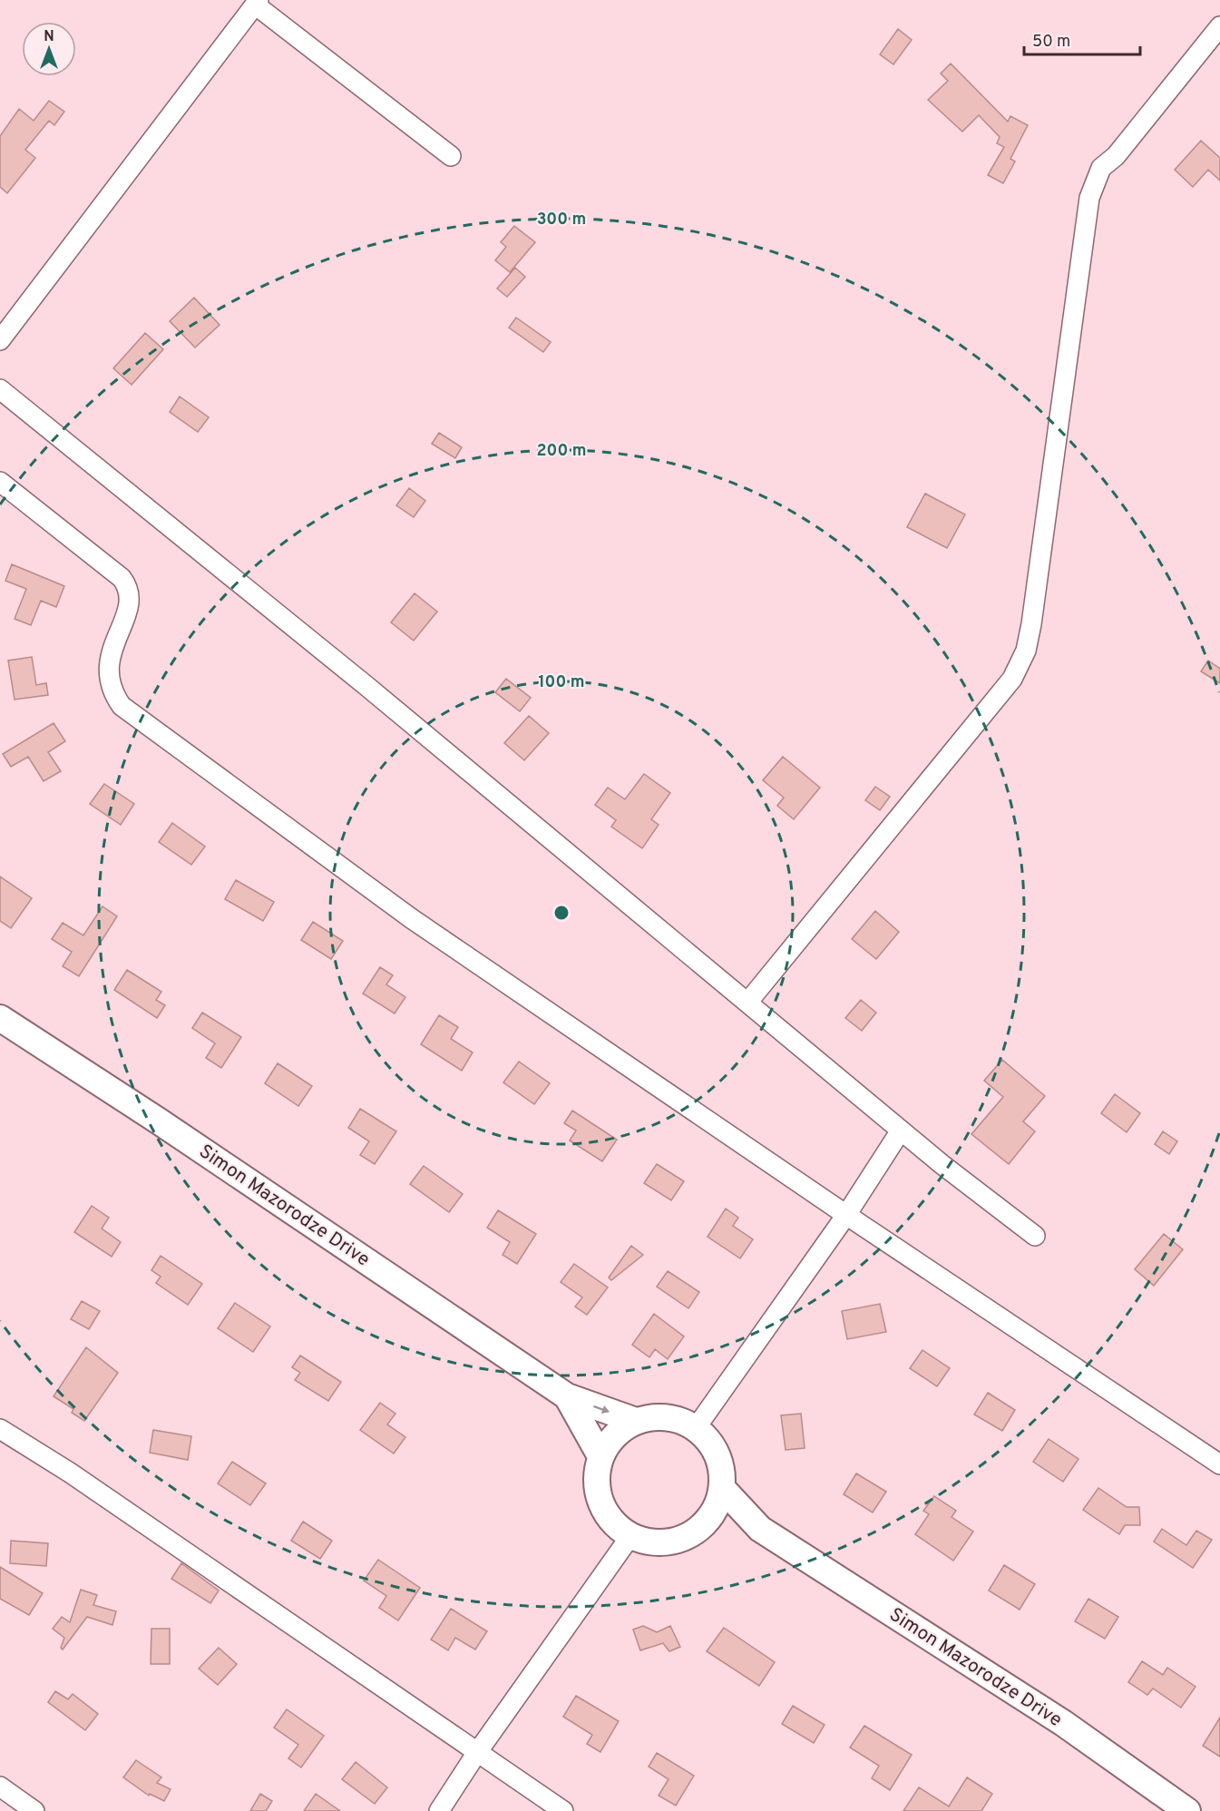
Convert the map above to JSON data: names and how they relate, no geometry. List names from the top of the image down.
{
  "streets": {
    "street": ["Simon Mazorodze Drive"]
  },
  "scale_bar": "50 m",
  "north": "top",
  "rings": ["300 m", "200 m", "100 m"]
}
